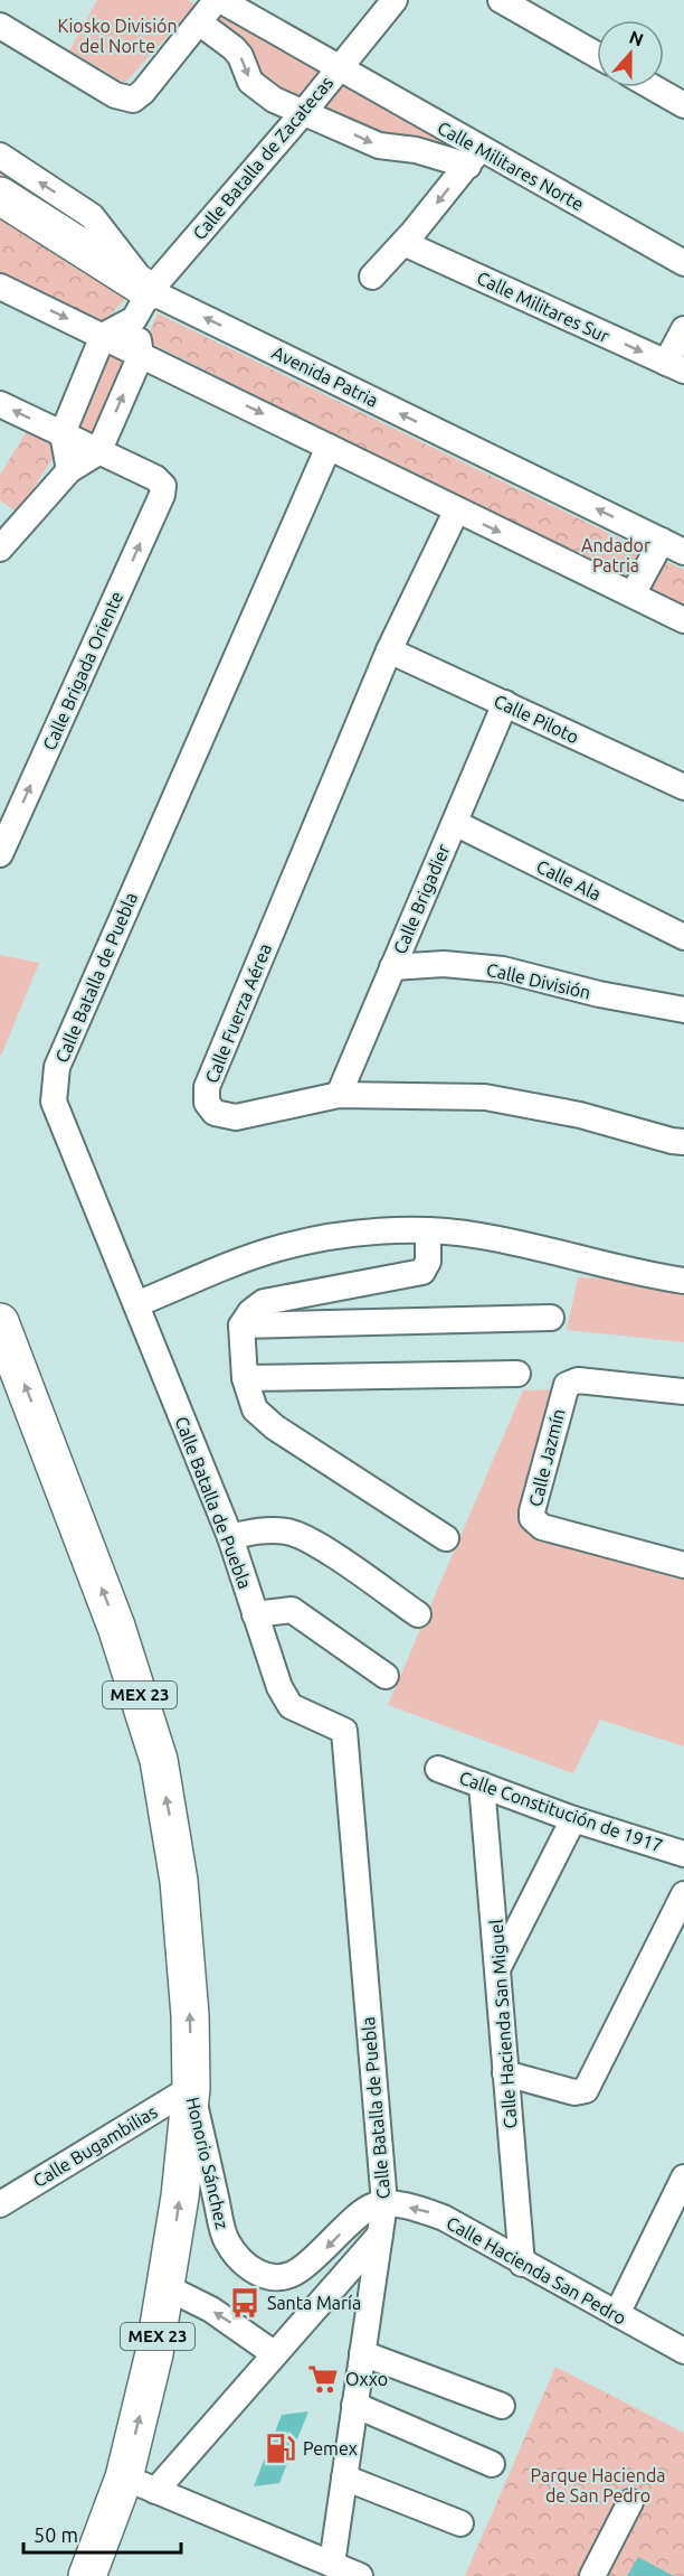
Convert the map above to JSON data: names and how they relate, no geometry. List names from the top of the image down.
{
  "streets": {
    "highway": ["MEX 23"],
    "street": [
      "Calle Batalla de Zacatecas",
      "Calle Militares Norte",
      "Calle Militares Sur",
      "Avenida Patria",
      "Calle Brigada Oriente",
      "Calle Piloto",
      "Calle Ala",
      "Calle Brigadier",
      "Calle Batalla de Puebla",
      "Calle División",
      "Calle Fuerza Aérea",
      "Calle Jazmín",
      "Calle Constitución de 1917",
      "Calle Hacienda San Miguel",
      "Calle Bugambilias",
      "Honorio Sánchez",
      "Calle Hacienda San Pedro"
    ]
  },
  "crossings": [
    ["Calle Batalla de Zacatecas", "Calle Militares Norte"],
    ["Calle Batalla de Zacatecas", "Avenida Patria"],
    ["Calle Piloto", "Calle Brigadier"],
    ["Calle Piloto", "Calle Fuerza Aérea"],
    ["Calle Ala", "Calle Brigadier"],
    ["Calle Brigadier", "Calle División"],
    ["Calle Brigadier", "Calle Fuerza Aérea"],
    ["Calle Batalla de Puebla", "Honorio Sánchez"],
    ["Calle Batalla de Puebla", "Calle Hacienda San Pedro"],
    ["MEX 23", "Calle Bugambilias"],
    ["MEX 23", "Honorio Sánchez"],
    ["Calle Constitución de 1917", "Calle Hacienda San Miguel"],
    ["Calle Hacienda San Miguel", "Calle Hacienda San Pedro"],
    ["Calle Bugambilias", "Honorio Sánchez"],
    ["Honorio Sánchez", "Calle Hacienda San Pedro"]
  ],
  "one_way": ["Calle Brigada Oriente"],
  "parks": ["Kiosko División del Norte", "Andador Patria", "Parque Hacienda de San Pedro"],
  "places": {
    "bus stop": ["Santa María"],
    "supermarket": ["Oxxo"],
    "fuel station": ["Pemex"]
  },
  "scale_bar": "50 m",
  "north": "top"
}
